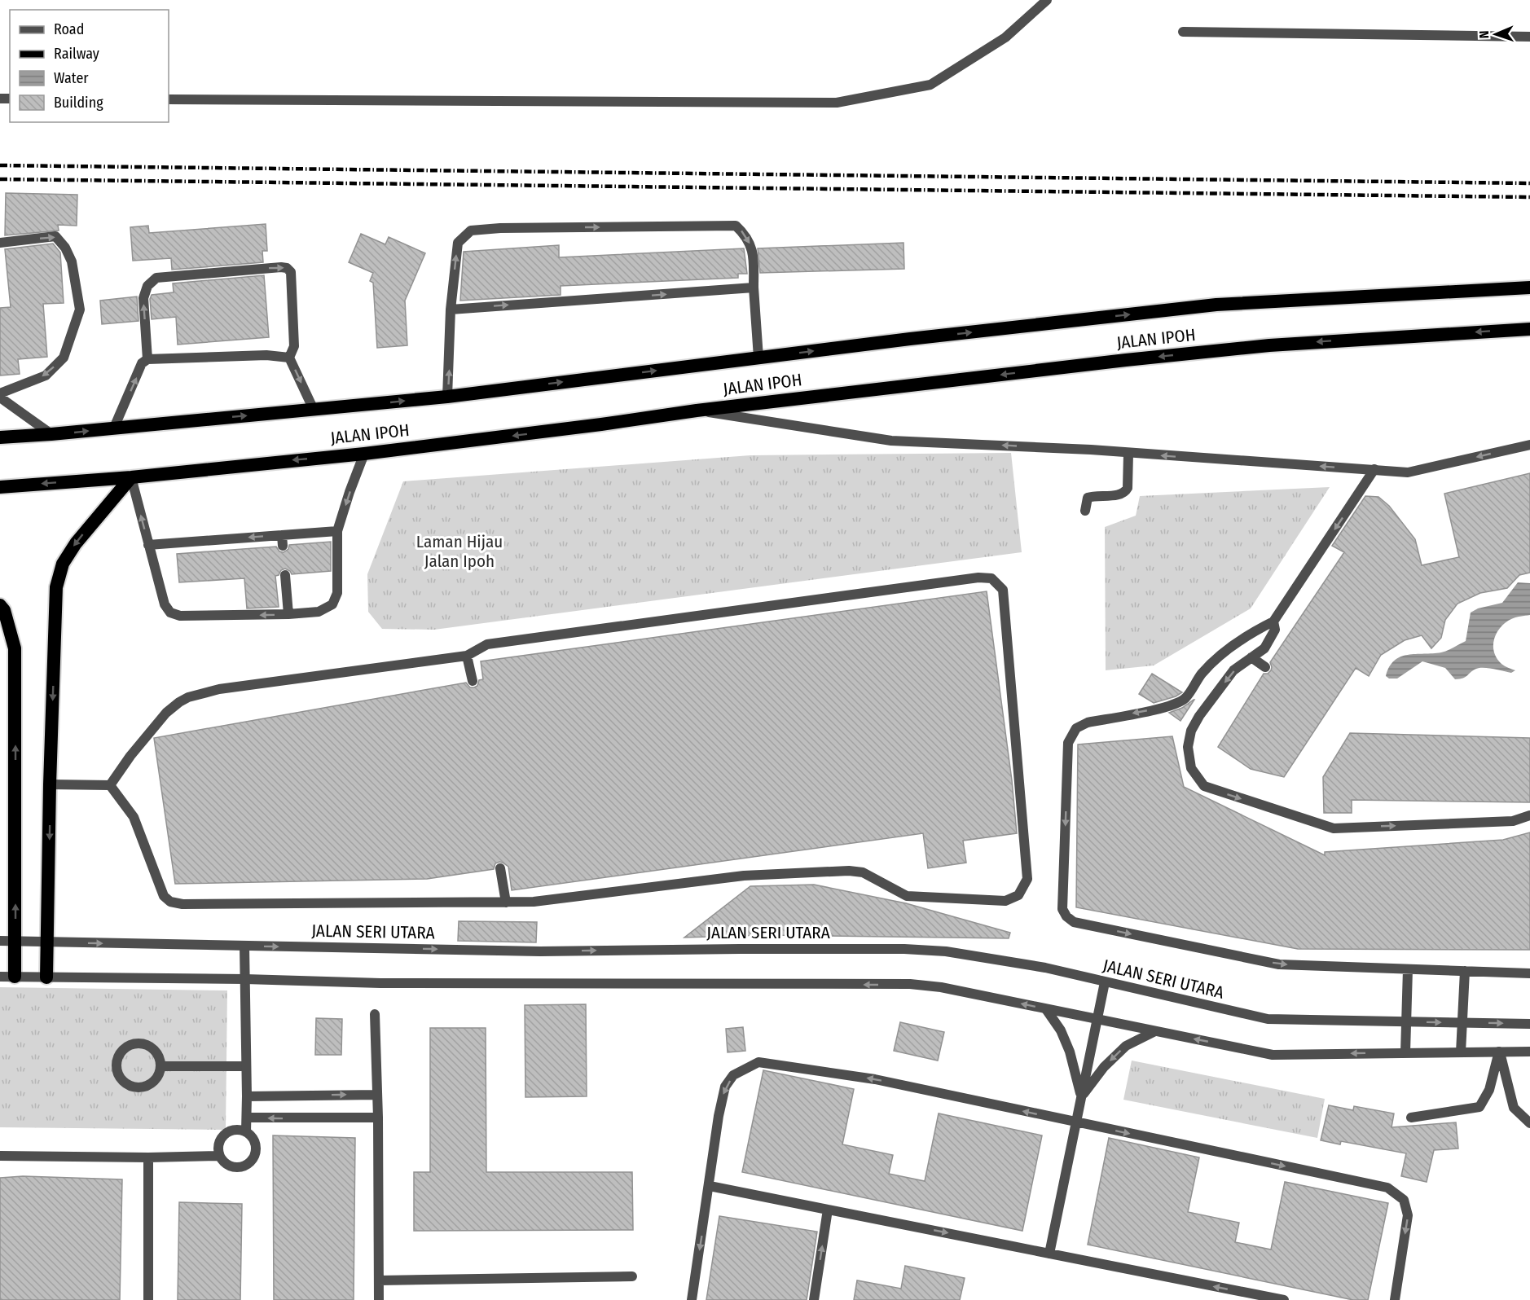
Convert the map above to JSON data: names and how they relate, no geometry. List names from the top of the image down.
{
  "streets": {
    "highway": ["JALAN IPOH"],
    "street": ["JALAN SERI UTARA"]
  },
  "parks": ["Laman Hijau Jalan Ipoh"],
  "legend": [
    "Road",
    "Railway",
    "Water",
    "Building"
  ],
  "north": "left"
}
